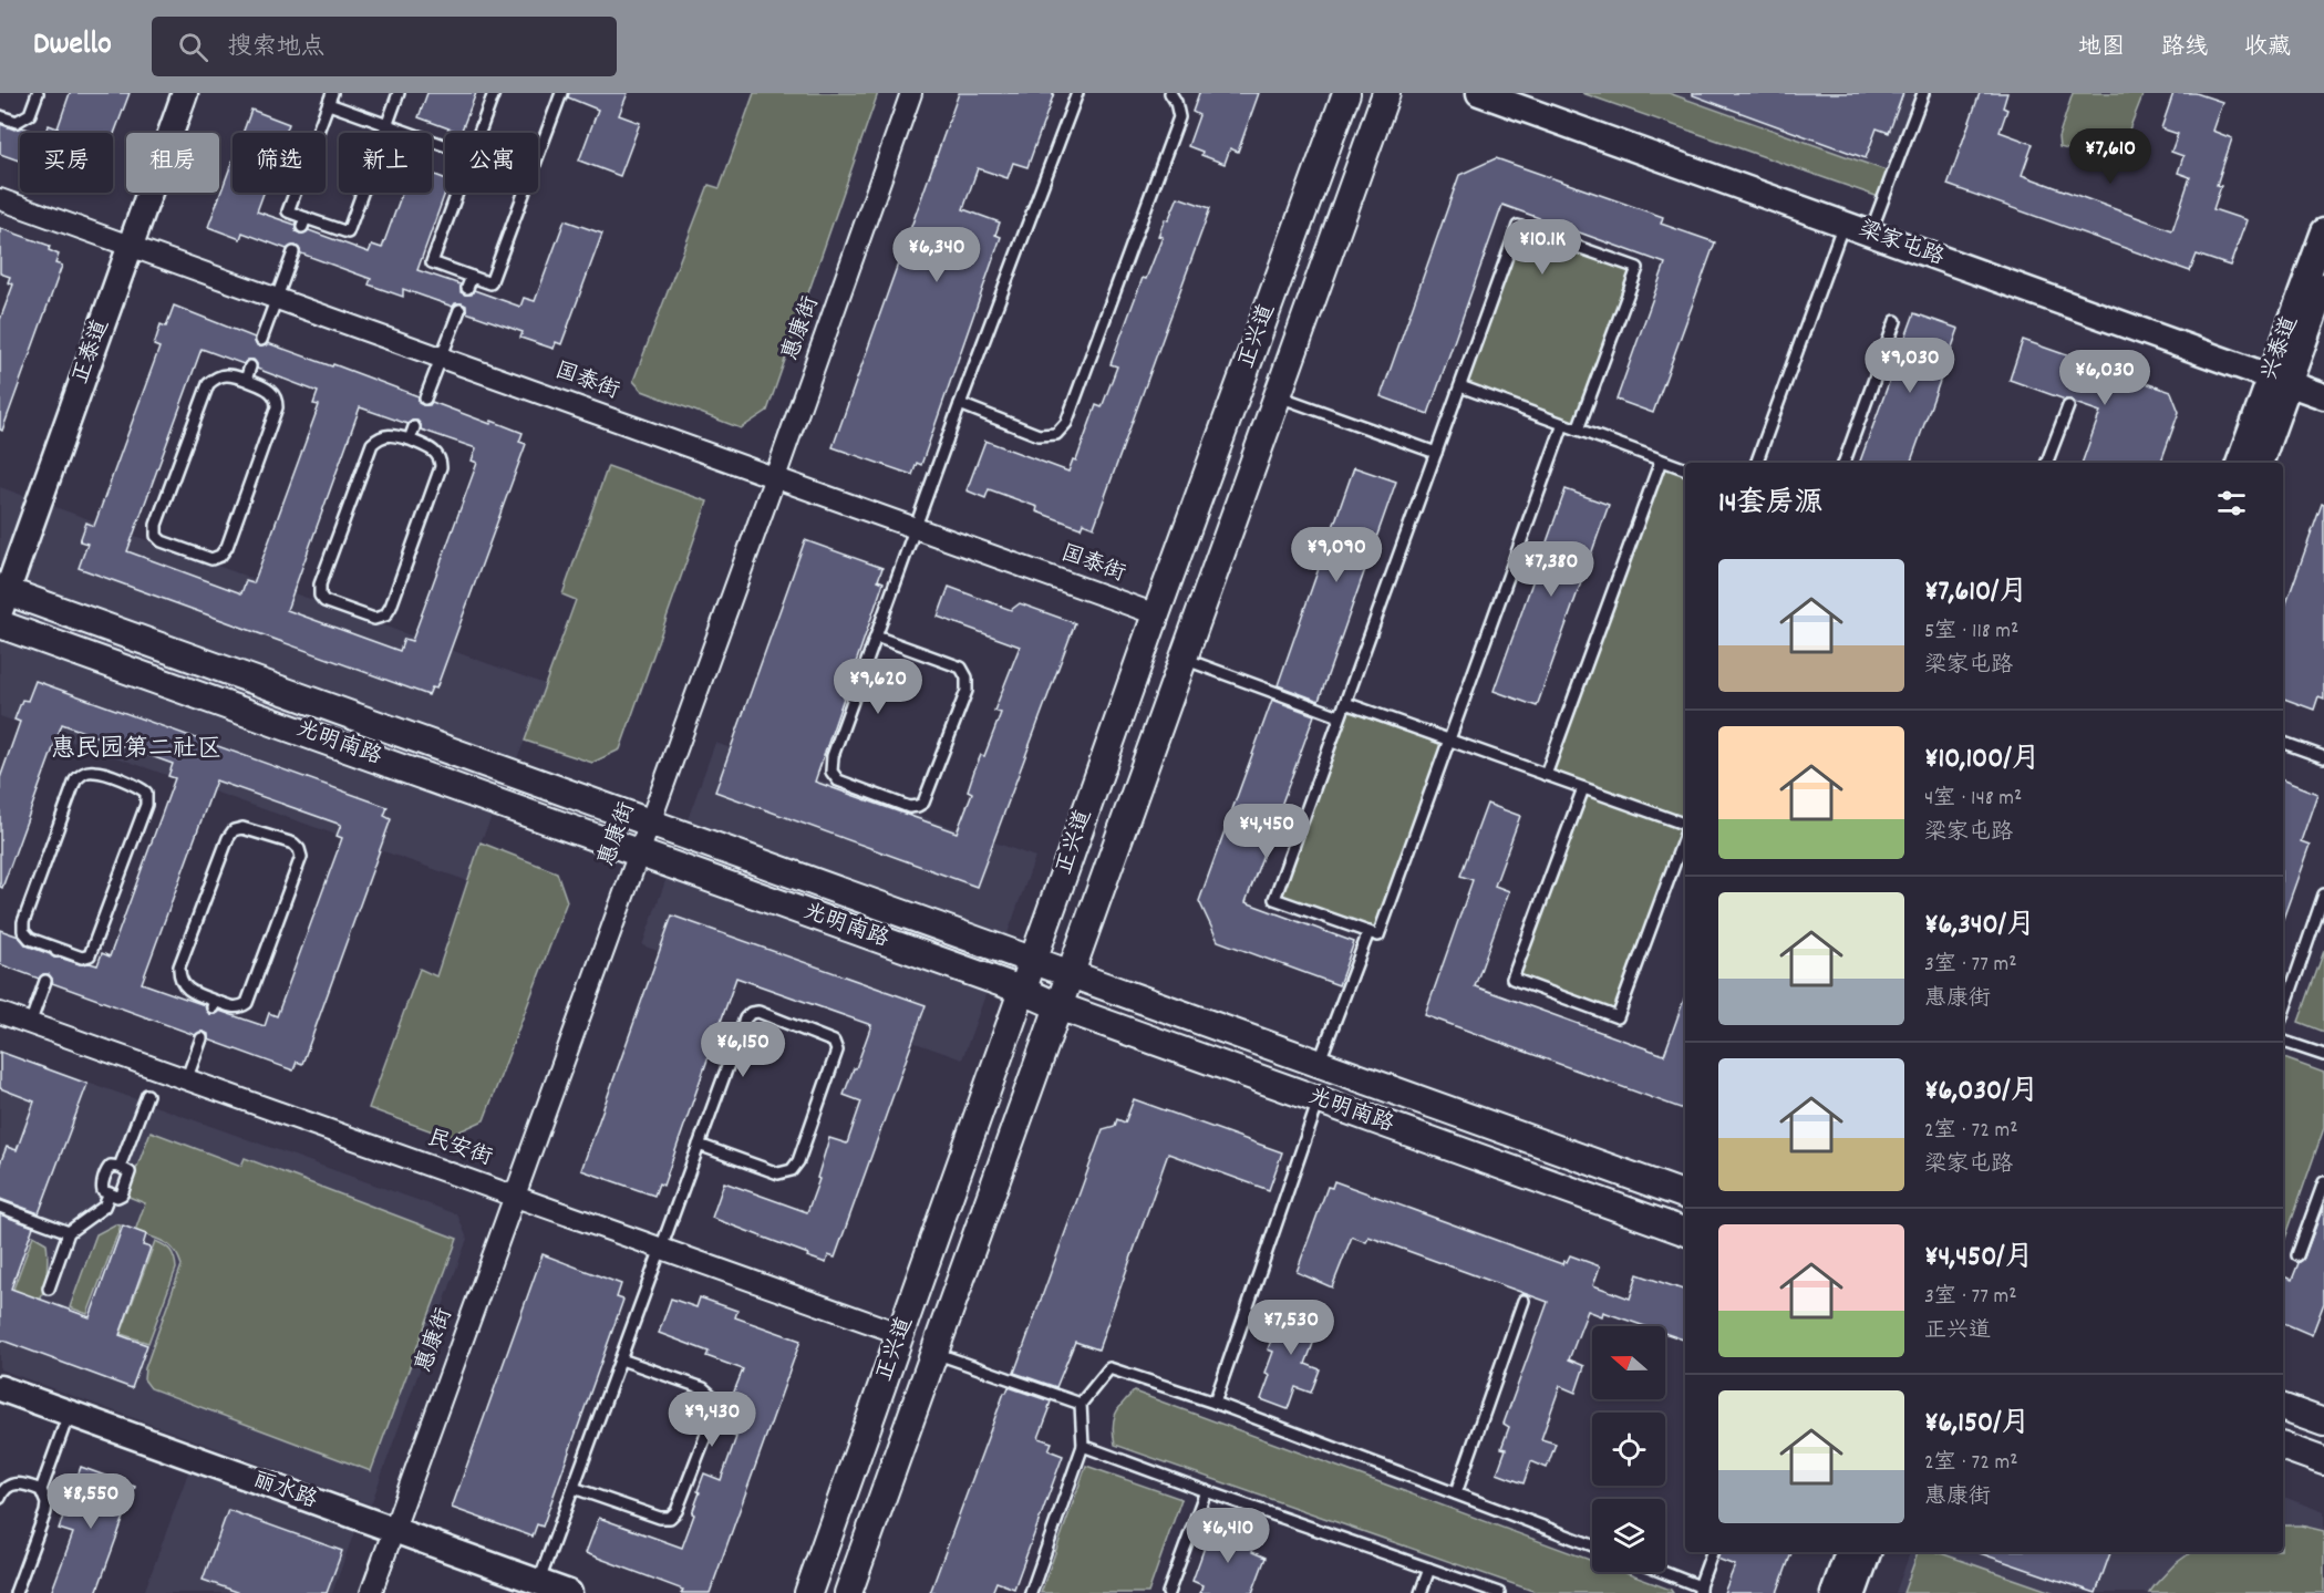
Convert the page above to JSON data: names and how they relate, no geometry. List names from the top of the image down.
{
  "streets": {
    "main road": ["正兴道", "光明南路"],
    "street": [
      "梁家屯路",
      "惠康街",
      "兴泰道",
      "正泰道",
      "国泰街",
      "民安街",
      "丽水路"
    ]
  },
  "crossings": [
    ["梁家屯路", "兴泰道"],
    ["惠康街", "国泰街"],
    ["惠康街", "光明南路"],
    ["惠康街", "民安街"],
    ["惠康街", "丽水路"],
    ["正兴道", "国泰街"],
    ["正兴道", "光明南路"],
    ["正兴道", "民安街"],
    ["正泰道", "国泰街"],
    ["正泰道", "光明南路"]
  ],
  "districts": ["惠民园第二社区"],
  "north": "left",
  "page": {
    "header": "Dwello",
    "search": "搜索地点",
    "nav": ["地图", "路线", "收藏"],
    "price": [
      "¥7,610",
      "¥10.1K",
      "¥6,340",
      "¥9,030",
      "¥6,030",
      "¥9,090",
      "¥7,380",
      "¥9,620",
      "¥4,450",
      "¥6,150",
      "¥7,530",
      "¥9,430",
      "¥8,550",
      "¥6,410"
    ],
    "chip": [
      "买房",
      "租房",
      "筛选",
      "新上",
      "公寓"
    ],
    "heading": "14套房源",
    "list": [
      {
        "name": "¥7,610/月",
        "note": "5室 · 118 m² · 梁家屯路"
      },
      {
        "name": "¥10,100/月",
        "note": "4室 · 148 m² · 梁家屯路"
      },
      {
        "name": "¥6,340/月",
        "note": "3室 · 77 m² · 惠康街"
      },
      {
        "name": "¥6,030/月",
        "note": "2室 · 72 m² · 梁家屯路"
      },
      {
        "name": "¥4,450/月",
        "note": "3室 · 77 m² · 正兴道"
      },
      {
        "name": "¥6,150/月",
        "note": "2室 · 72 m² · 惠康街"
      }
    ]
  }
}
